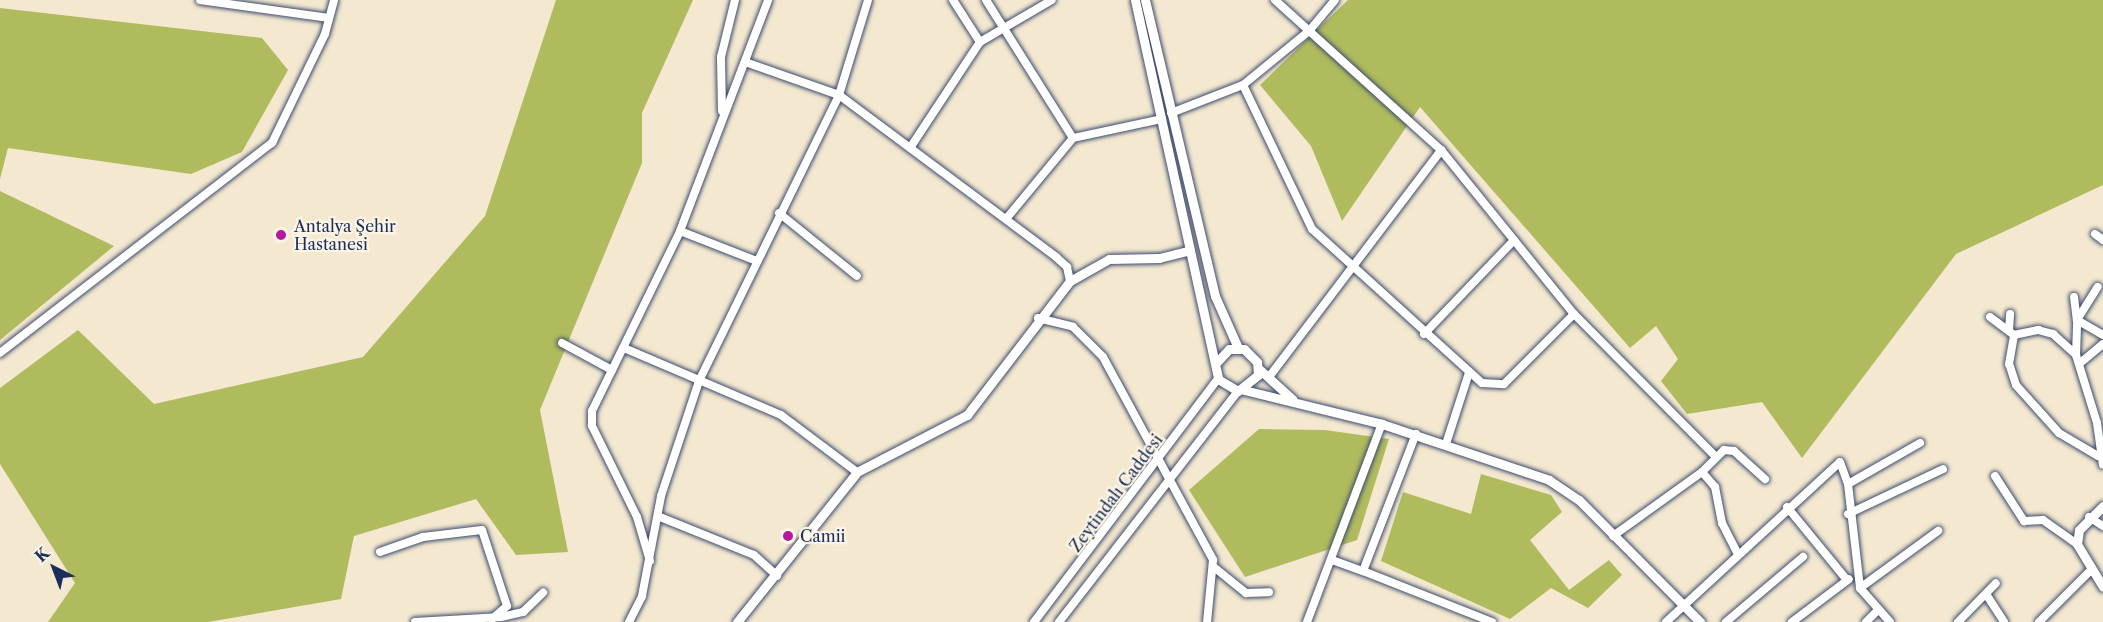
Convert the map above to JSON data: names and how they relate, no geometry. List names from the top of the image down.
{
  "streets": {
    "street": ["Zeytindalı Caddesi"]
  },
  "places": ["Antalya Şehir Hastanesi", "Camii"],
  "north": "top left"
}
